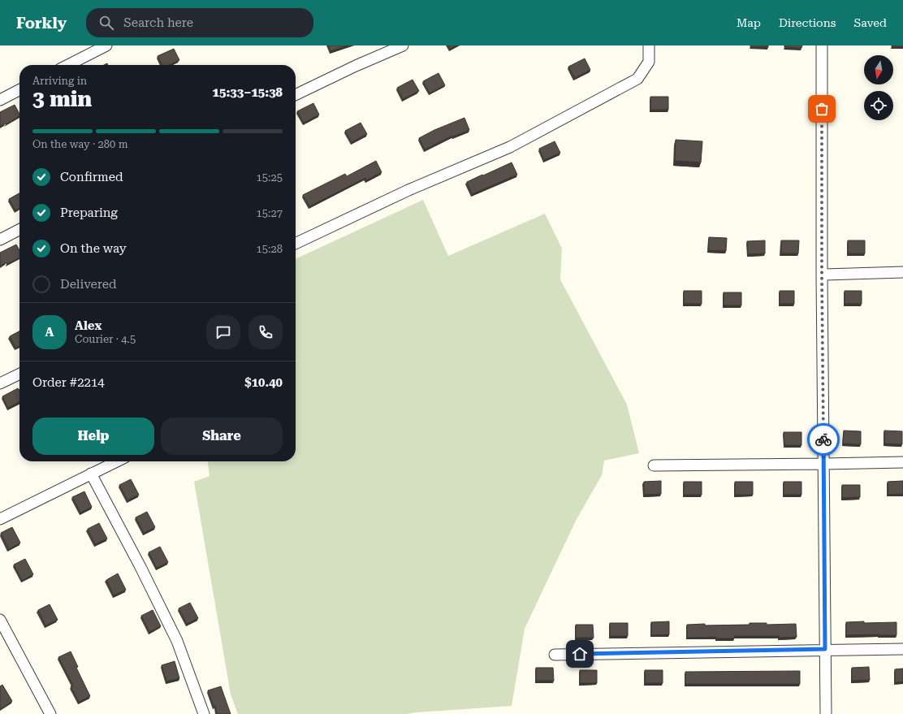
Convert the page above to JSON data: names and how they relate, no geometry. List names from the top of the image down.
{
  "north": "bottom",
  "page": {
    "header": "Forkly",
    "search": "Search here",
    "nav": ["Map", "Directions", "Saved"],
    "heading": ["3 min", "Arriving in", "15:33–15:38"],
    "panel": [
      "Alex",
      "Courier · 4.5",
      "Order #2214",
      "$10.40"
    ],
    "bar": "On the way · 280 m",
    "list": [
      ["Confirmed", "15:25"],
      ["Preparing", "15:27"],
      ["On the way", "15:28"],
      "Delivered"
    ],
    "round": "A",
    "buttons": ["Help", "Share"]
  }
}
